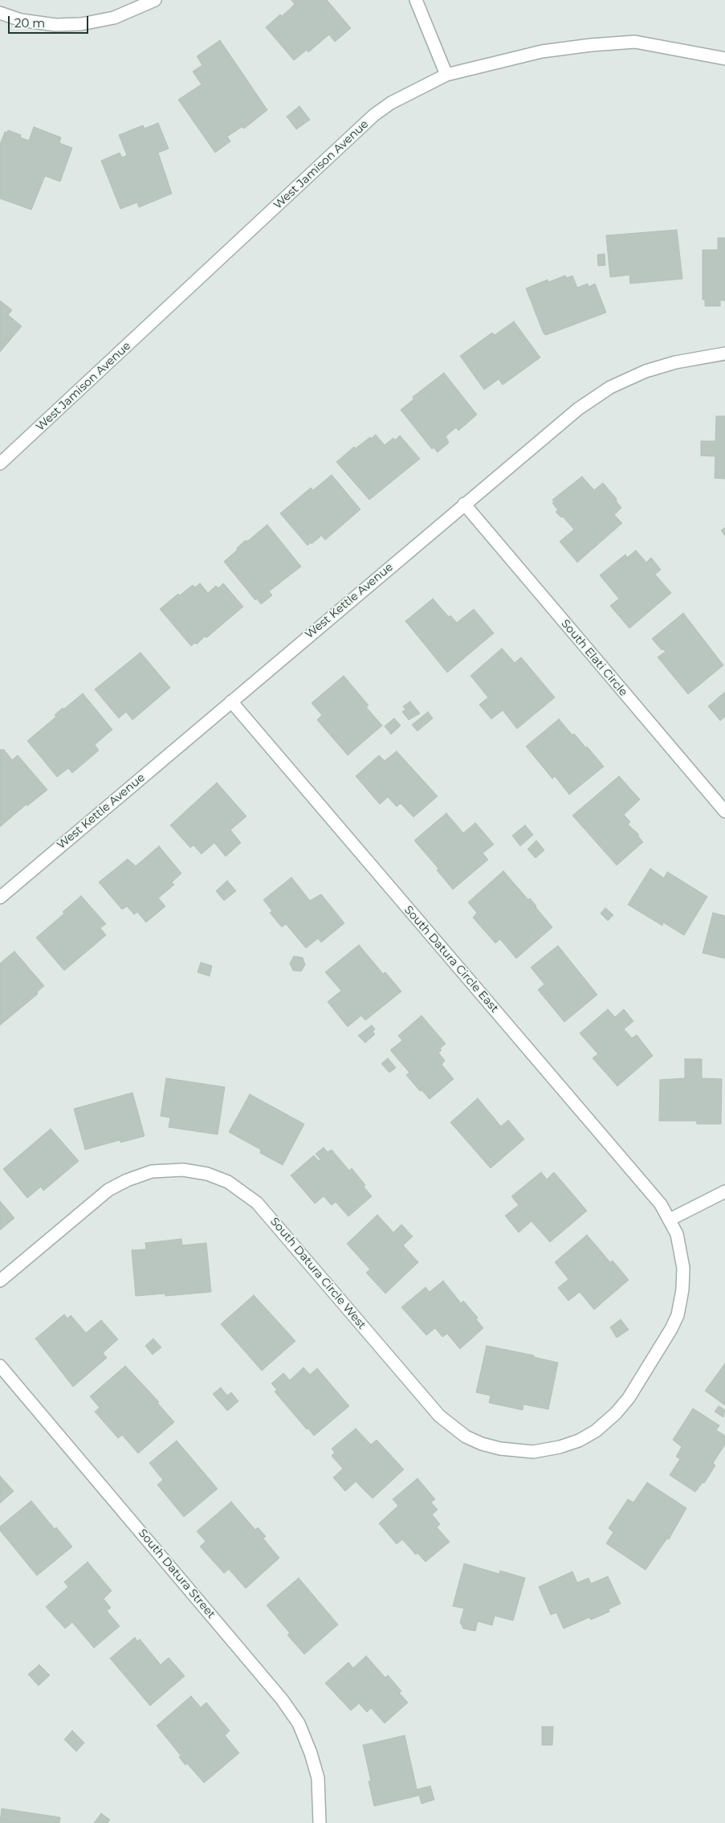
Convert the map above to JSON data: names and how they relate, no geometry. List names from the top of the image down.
{
  "streets": {
    "street": [
      "West Jamison Avenue",
      "West Kettle Avenue",
      "South Elati Circle",
      "South Datura Circle East",
      "South Datura Circle West",
      "South Datura Street"
    ]
  },
  "crossings": [
    ["West Kettle Avenue", "South Elati Circle"],
    ["West Kettle Avenue", "South Datura Circle East"],
    ["South Datura Circle East", "South Datura Circle West"]
  ],
  "scale_bar": "20 m"
}
